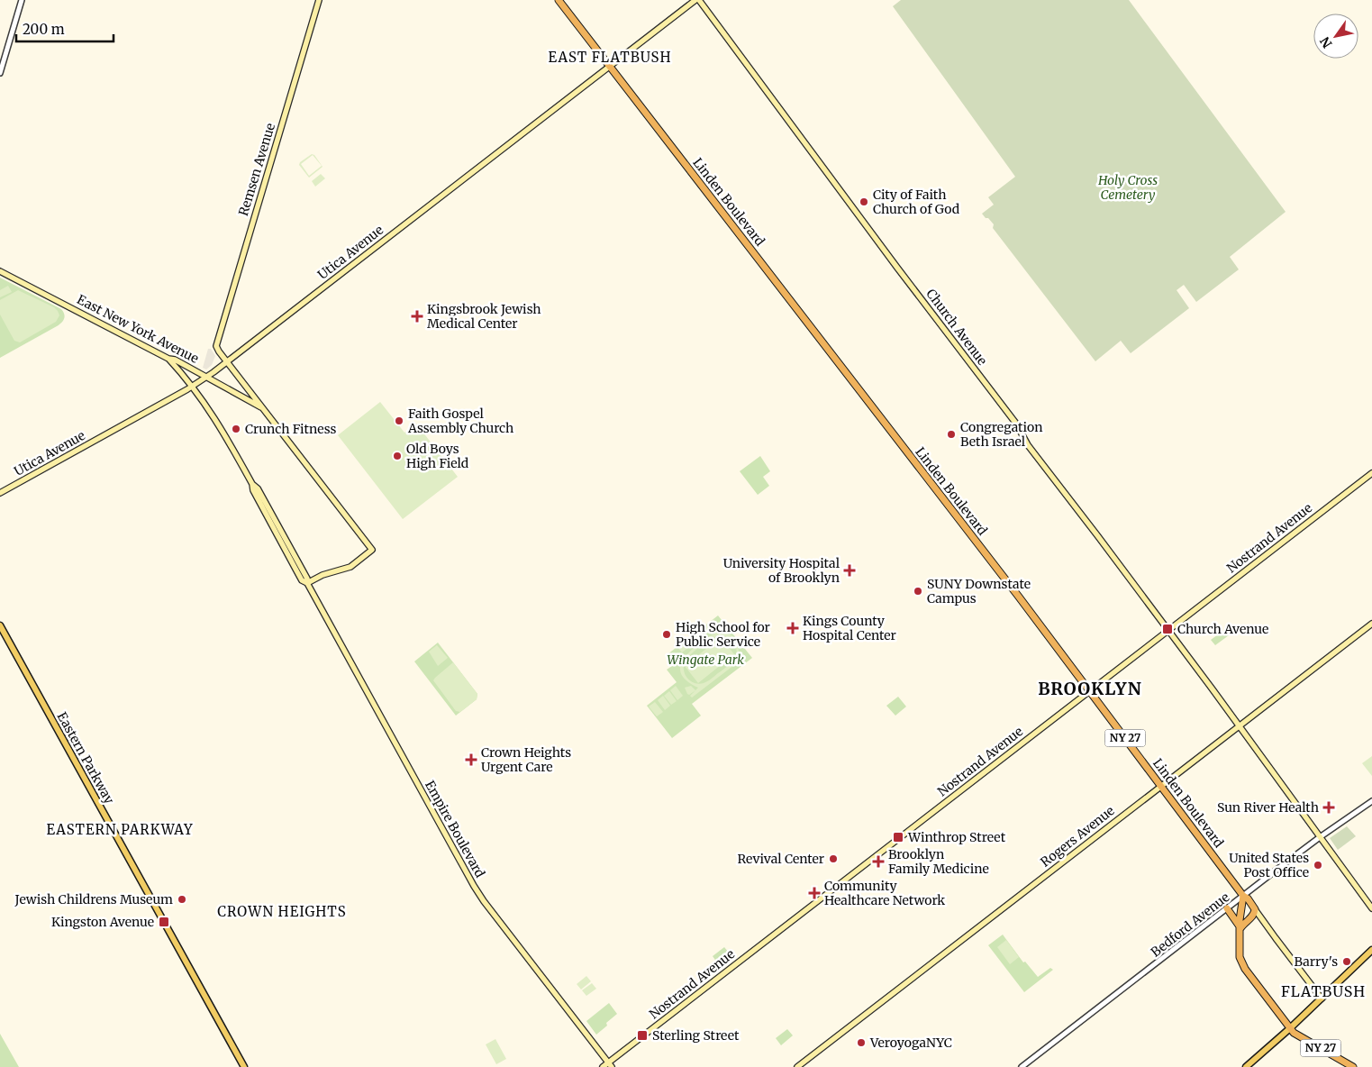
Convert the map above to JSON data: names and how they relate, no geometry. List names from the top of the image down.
{
  "streets": {
    "highway": ["Linden Boulevard", "NY 27"],
    "main road": [
      "Remsen Avenue",
      "Utica Avenue",
      "Church Avenue",
      "East New York Avenue",
      "Nostrand Avenue",
      "Eastern Parkway",
      "Empire Boulevard",
      "Rogers Avenue"
    ],
    "street": ["Bedford Avenue"]
  },
  "crossings": [
    ["Remsen Avenue", "East New York Avenue"],
    ["Linden Boulevard", "Utica Avenue"],
    ["Linden Boulevard", "Nostrand Avenue"],
    ["Linden Boulevard", "NY 27"],
    ["Linden Boulevard", "Rogers Avenue"],
    ["Linden Boulevard", "Bedford Avenue"],
    ["Utica Avenue", "Church Avenue"],
    ["Utica Avenue", "East New York Avenue"],
    ["Utica Avenue", "Empire Boulevard"],
    ["Church Avenue", "Nostrand Avenue"],
    ["Church Avenue", "Rogers Avenue"],
    ["Church Avenue", "Bedford Avenue"],
    ["East New York Avenue", "Empire Boulevard"],
    ["Nostrand Avenue", "Empire Boulevard"],
    ["NY 27", "Bedford Avenue"]
  ],
  "districts": [
    "EAST FLATBUSH",
    "BROOKLYN",
    "EASTERN PARKWAY",
    "CROWN HEIGHTS",
    "FLATBUSH"
  ],
  "parks": ["Holy Cross Cemetery", "Wingate Park"],
  "places": {
    "other": [
      "City of Faith Church of God",
      "Faith Gospel Assembly Church",
      "Crunch Fitness",
      "Congregation Beth Israel",
      "Old Boys High Field",
      "SUNY Downstate Campus",
      "High School for Public Service",
      "Revival Center",
      "United States Post Office",
      "Jewish Childrens Museum",
      "Barry's",
      "VeroyogaNYC"
    ],
    "health": [
      "Kingsbrook Jewish Medical Center",
      "University Hospital of Brooklyn",
      "Kings County Hospital Center",
      "Crown Heights Urgent Care",
      "Sun River Health",
      "Brooklyn Family Medicine",
      "Community Healthcare Network"
    ],
    "transit": [
      "Church Avenue",
      "Winthrop Street",
      "Kingston Avenue",
      "Sterling Street"
    ]
  },
  "scale_bar": "200 m",
  "north": "bottom left"
}
